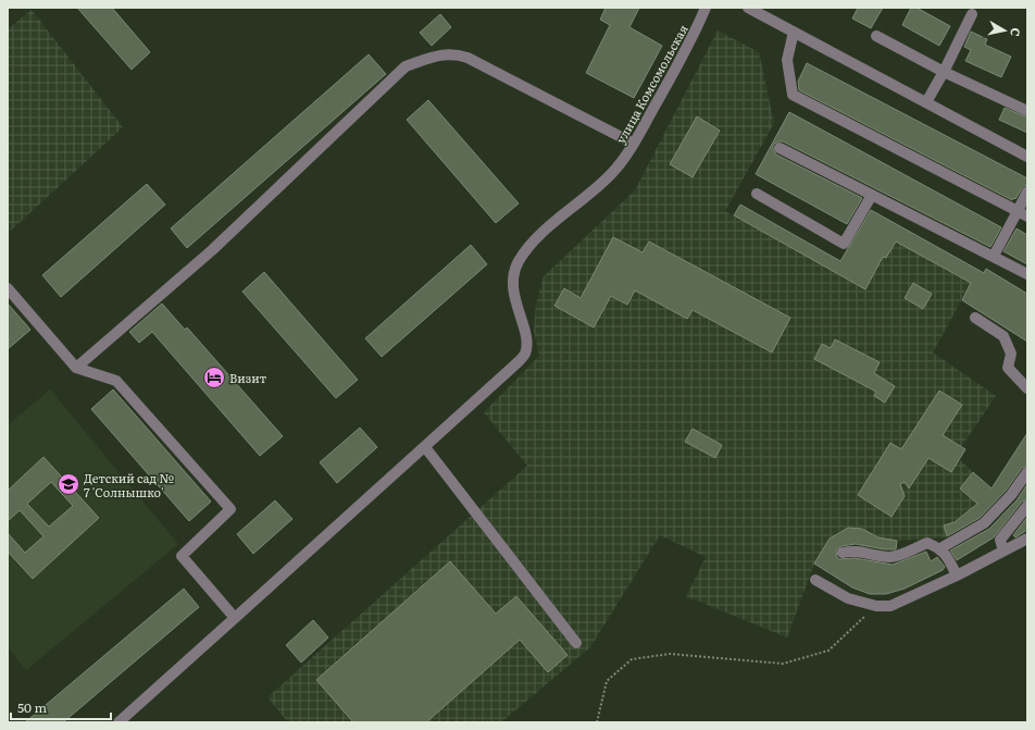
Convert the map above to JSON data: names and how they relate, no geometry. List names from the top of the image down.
{
  "streets": {
    "street": ["улица Комсомольская"]
  },
  "places": {
    "hotel": ["Визит"],
    "school or university": ["Детский сад № 7 'Солнышко'"]
  },
  "scale_bar": "50 m",
  "north": "right"
}
